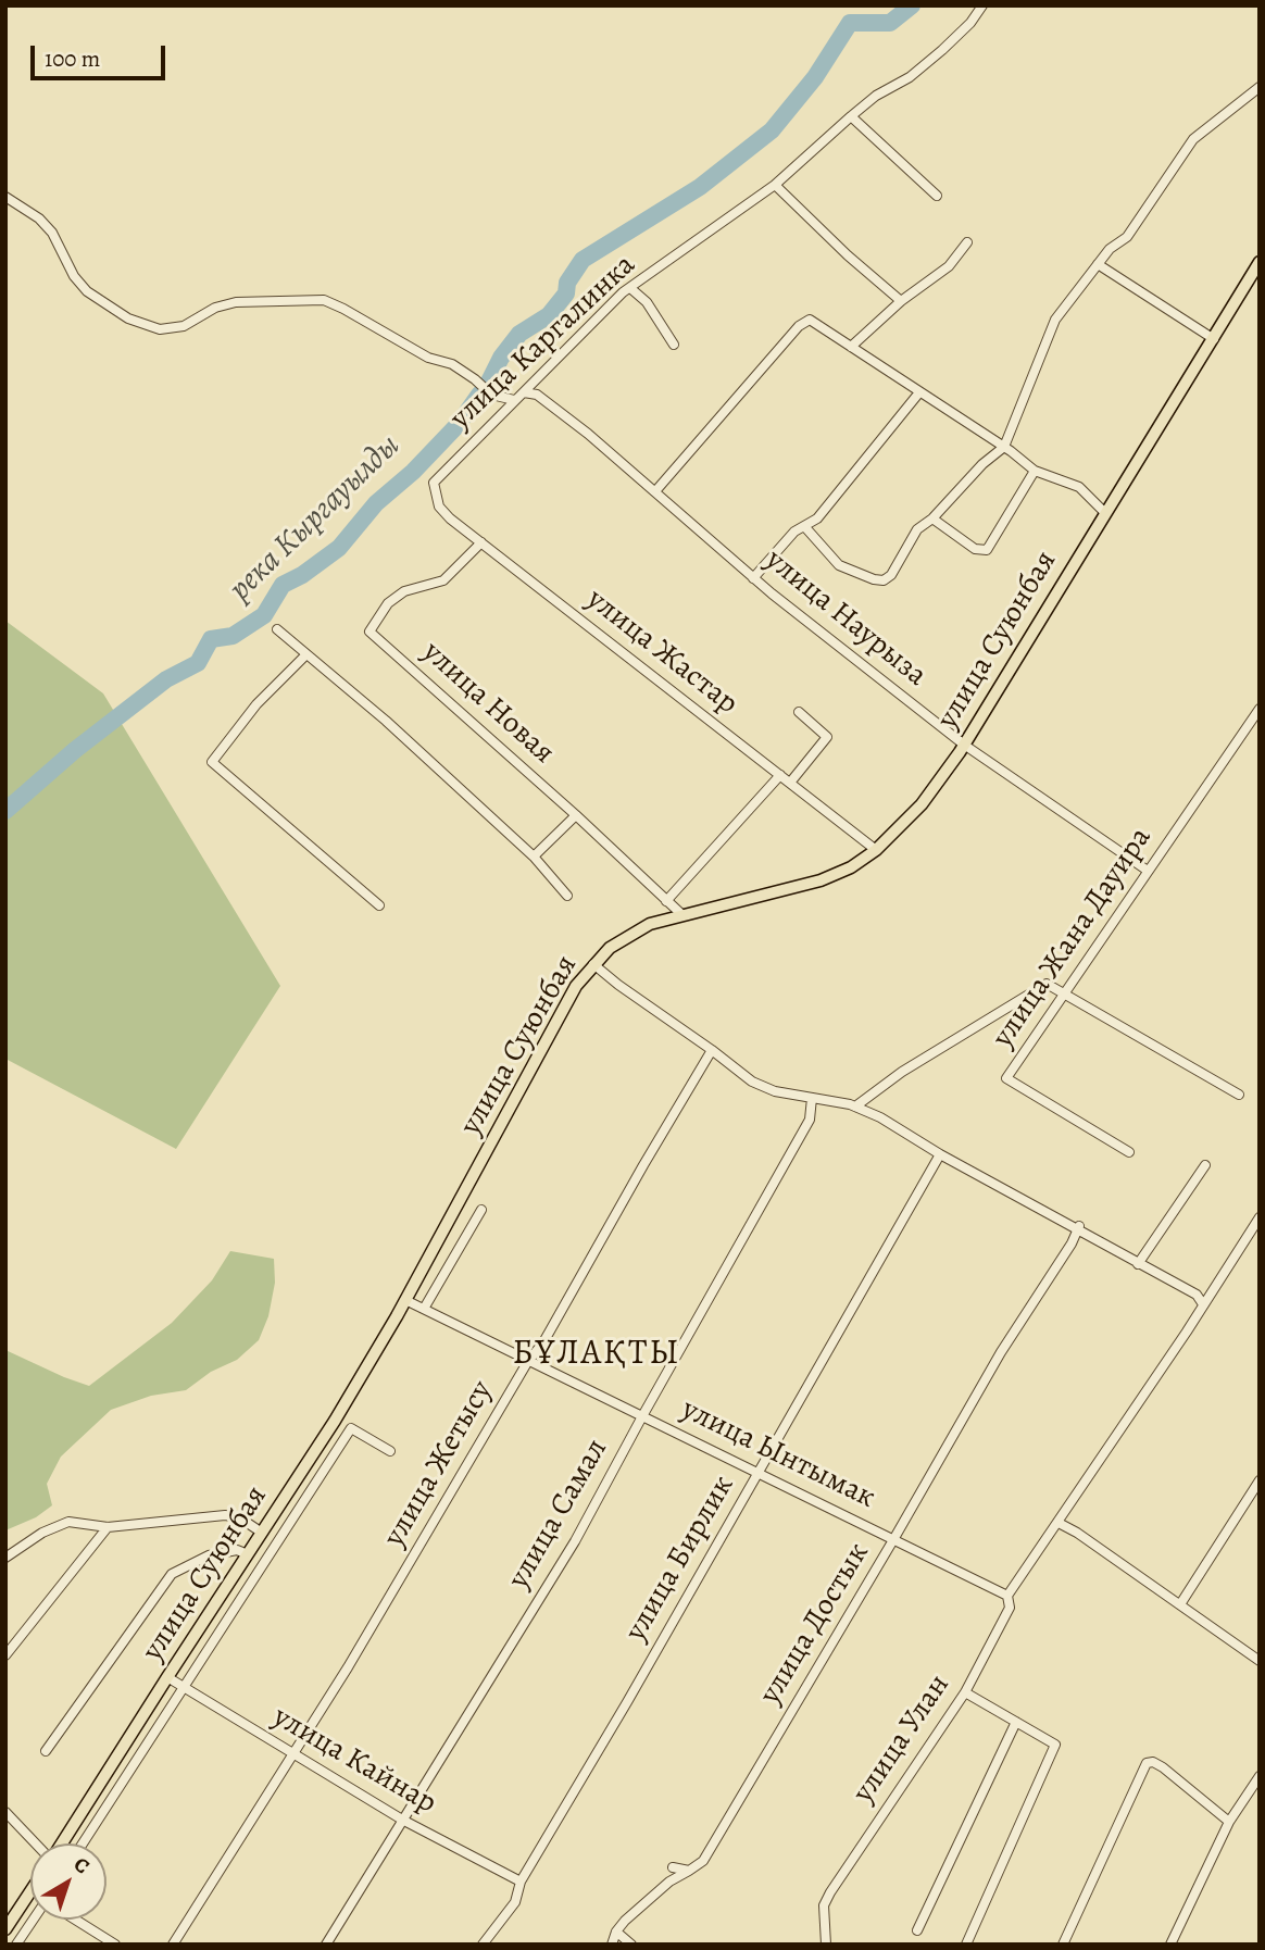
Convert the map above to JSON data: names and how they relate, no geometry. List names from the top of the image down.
{
  "streets": {
    "main road": ["улица Суюнбая"],
    "street": [
      "улица Каргалинка",
      "улица Наурыза",
      "улица Жастар",
      "улица Новая",
      "улица Жана Дауира",
      "улица Ынтымак",
      "улица Жетысу",
      "улица Самал",
      "улица Бирлик",
      "улица Достык",
      "улица Улан",
      "улица Кайнар"
    ]
  },
  "crossings": [
    ["улица Каргалинка", "улица Наурыза"],
    ["улица Каргалинка", "улица Жастар"],
    ["улица Наурыза", "улица Суюнбая"],
    ["улица Наурыза", "улица Жана Дауира"],
    ["улица Суюнбая", "улица Жастар"],
    ["улица Суюнбая", "улица Новая"],
    ["улица Суюнбая", "улица Ынтымак"],
    ["улица Суюнбая", "улица Кайнар"],
    ["улица Жастар", "улица Новая"],
    ["улица Ынтымак", "улица Жетысу"],
    ["улица Ынтымак", "улица Самал"],
    ["улица Ынтымак", "улица Бирлик"],
    ["улица Ынтымак", "улица Достык"],
    ["улица Ынтымак", "улица Улан"],
    ["улица Жетысу", "улица Кайнар"],
    ["улица Самал", "улица Кайнар"],
    ["улица Бирлик", "улица Кайнар"]
  ],
  "districts": ["БҰЛАҚТЫ"],
  "water": ["река Кыргауылды"],
  "scale_bar": "100 m",
  "north": "top right"
}
